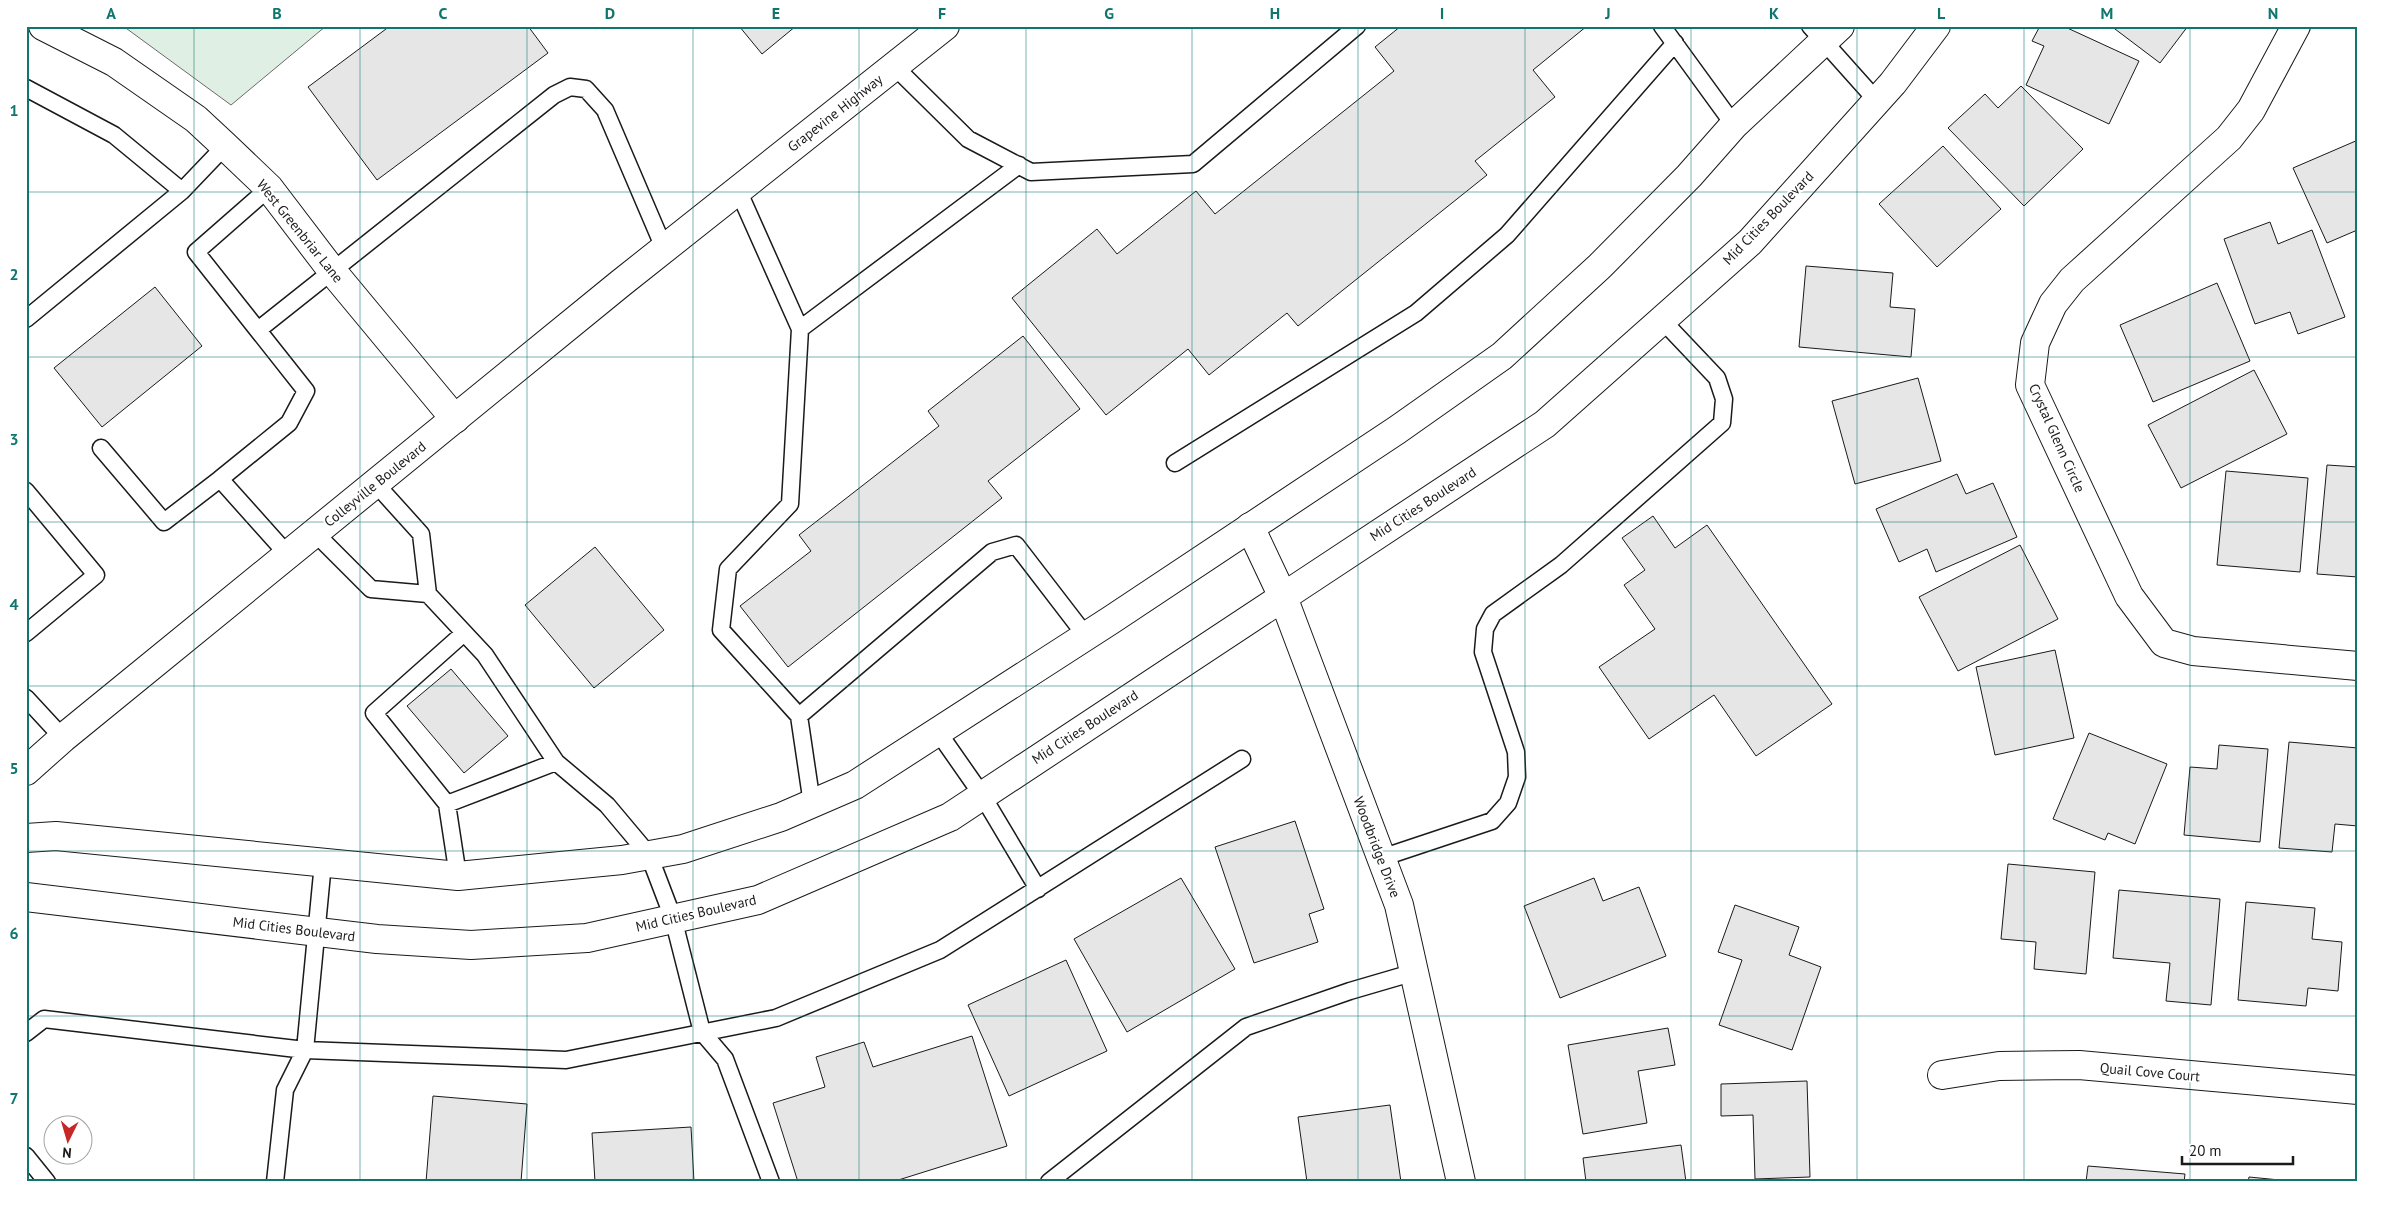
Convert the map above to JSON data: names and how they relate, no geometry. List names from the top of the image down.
{
  "streets": {
    "main road": [
      "Grapevine Highway",
      "Mid Cities Boulevard",
      "West Greenbriar Lane",
      "Crystal Glenn Circle",
      "Colleyville Boulevard",
      "Woodbridge Drive",
      "Quail Cove Court"
    ]
  },
  "crossings": [
    ["Grapevine Highway", "Colleyville Boulevard"],
    ["Mid Cities Boulevard", "Woodbridge Drive"],
    ["West Greenbriar Lane", "Colleyville Boulevard"]
  ],
  "scale_bar": "20 m",
  "north": "bottom",
  "grid": {
    "columns": [
      "A",
      "B",
      "C",
      "D",
      "E",
      "F",
      "G",
      "H",
      "I",
      "J",
      "K",
      "L",
      "M",
      "N"
    ],
    "rows": [
      "1",
      "2",
      "3",
      "4",
      "5",
      "6",
      "7"
    ]
  }
}
